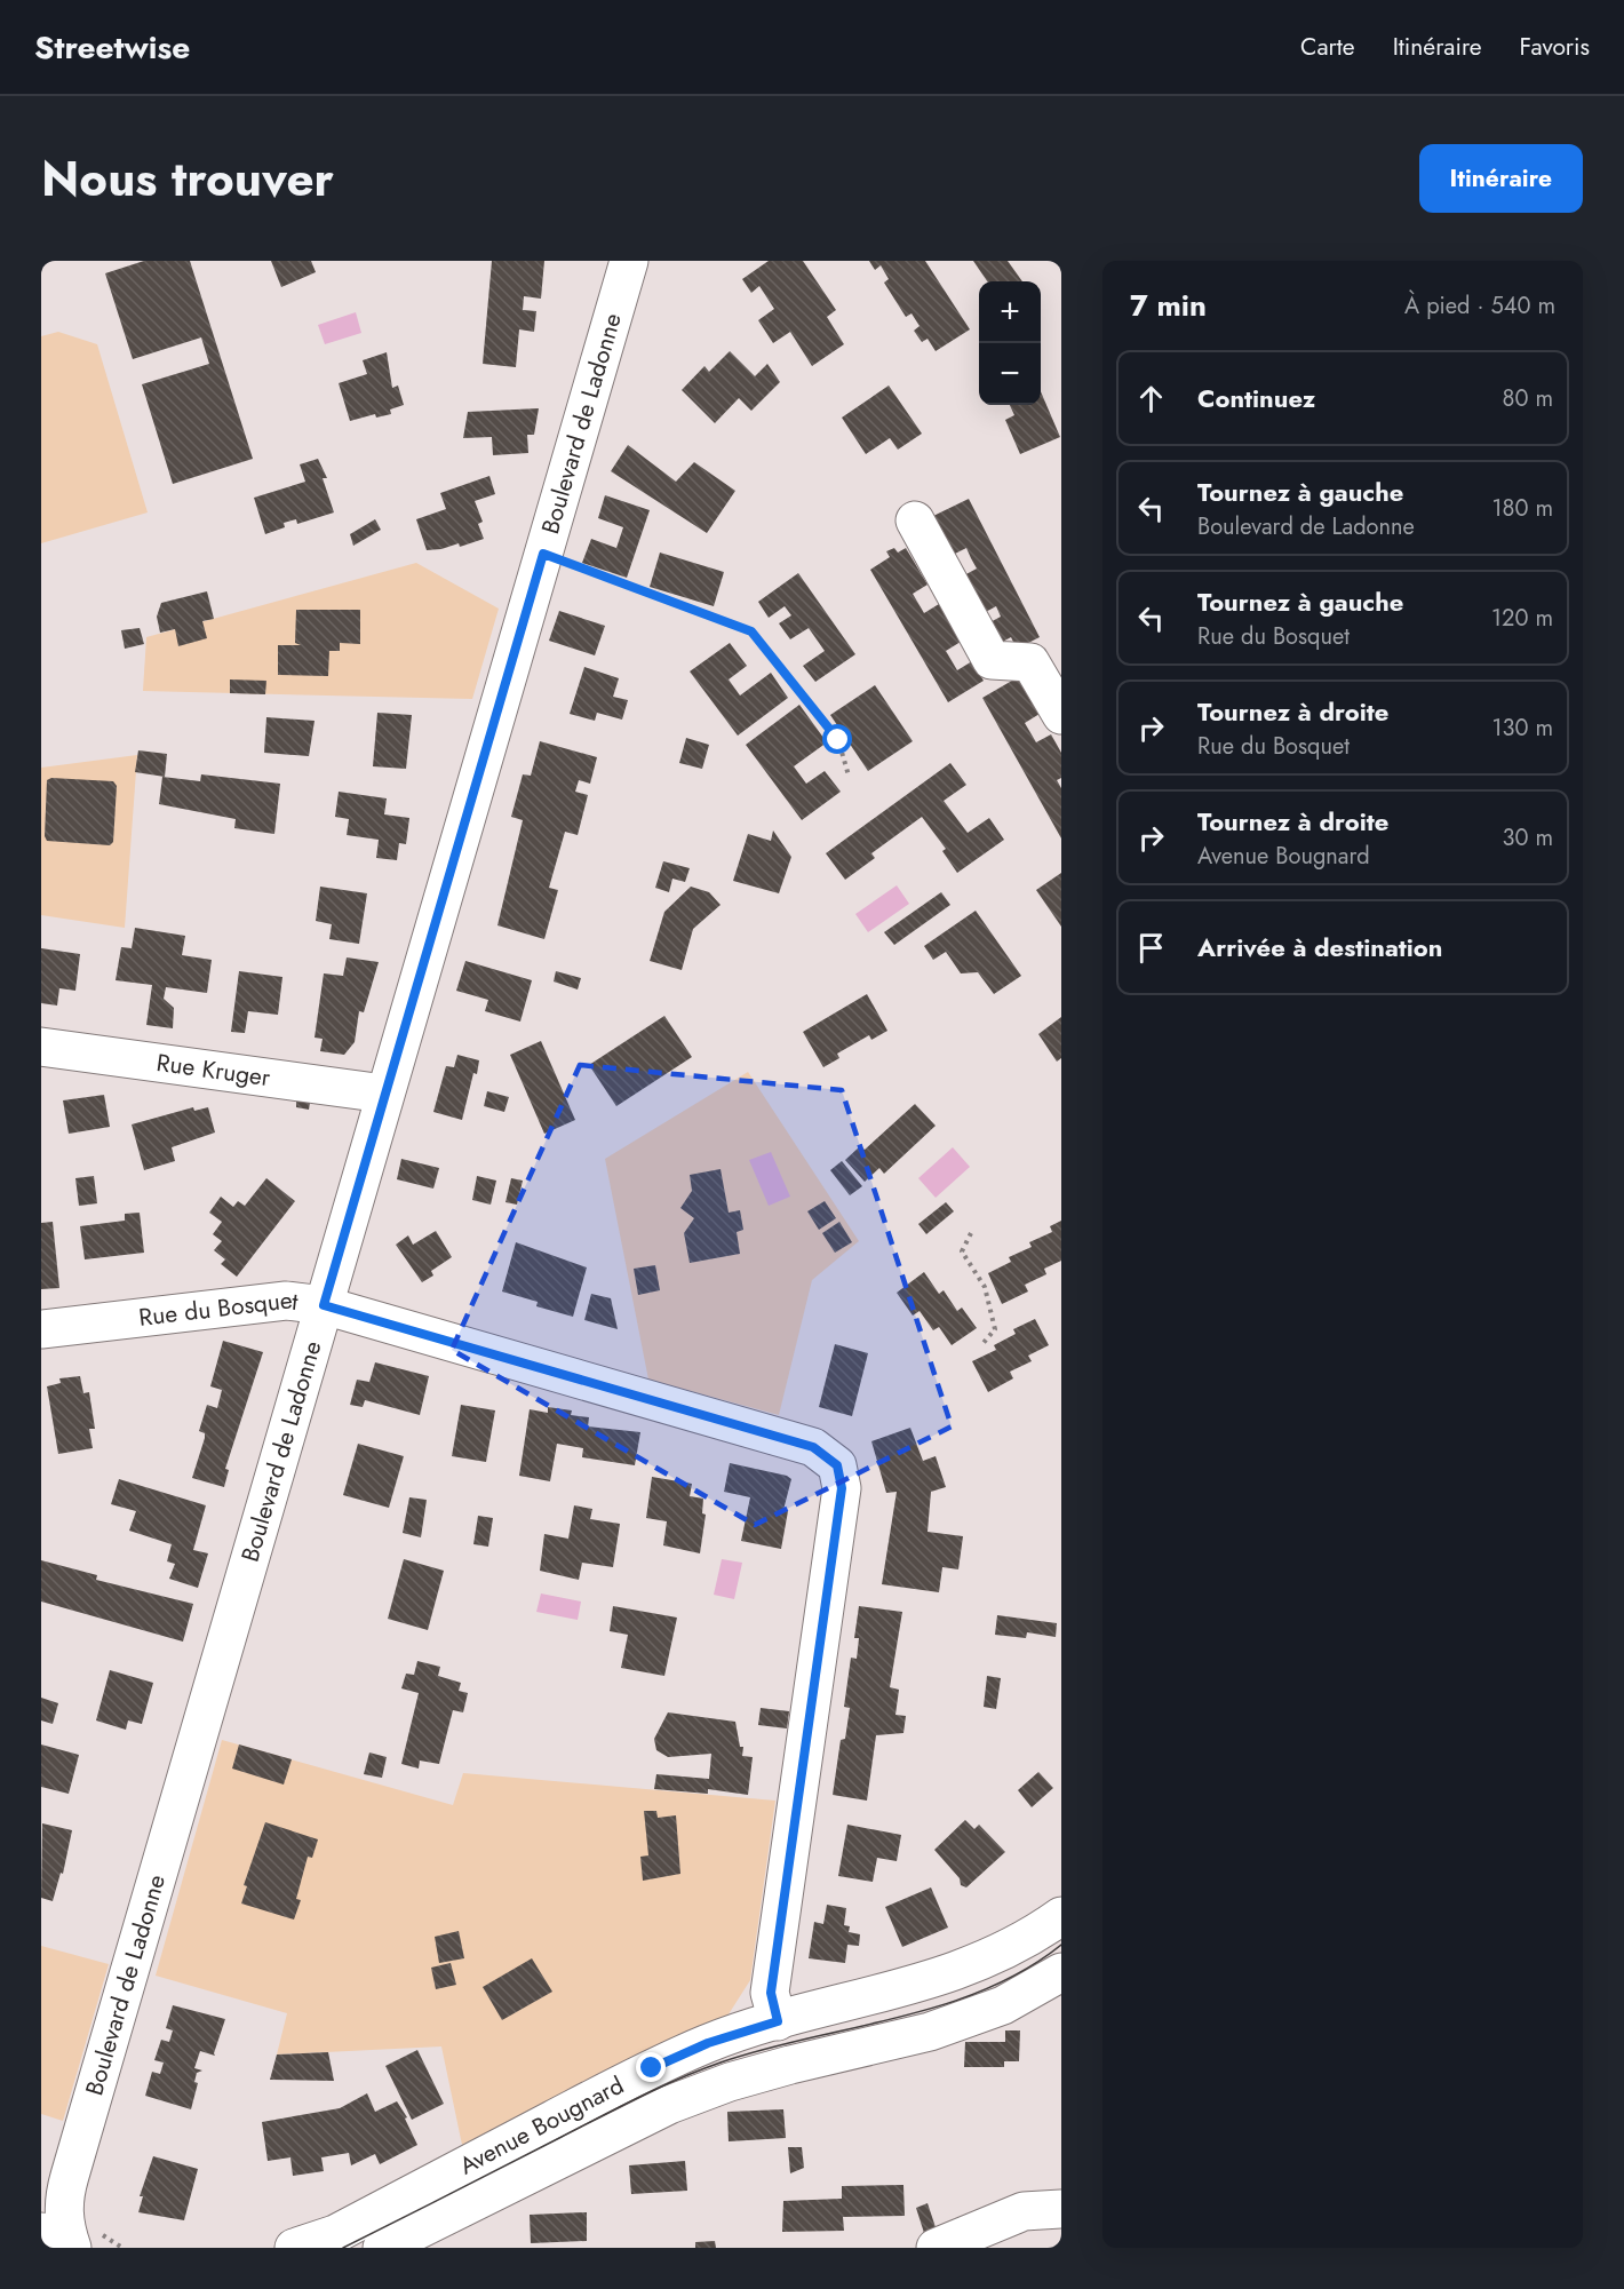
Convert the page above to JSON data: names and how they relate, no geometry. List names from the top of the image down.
{
  "streets": {
    "street": [
      "Boulevard de Ladonne",
      "Rue Kruger",
      "Rue du Bosquet",
      "Avenue Bougnard"
    ]
  },
  "crossings": [
    ["Boulevard de Ladonne", "Rue Kruger"],
    ["Boulevard de Ladonne", "Rue du Bosquet"],
    ["Rue du Bosquet", "Avenue Bougnard"]
  ],
  "page": {
    "header": "Streetwise",
    "nav": ["Carte", "Itinéraire", "Favoris"],
    "title": "Nous trouver",
    "buttons": "Itinéraire",
    "heading": ["7 min", "À pied · 540 m"],
    "map_buttons": ["+", "−"],
    "list": [
      ["Continuez", "80 m"],
      ["Tournez à gauche", "Boulevard de Ladonne", "180 m"],
      ["Tournez à gauche", "Rue du Bosquet", "120 m"],
      ["Tournez à droite", "Rue du Bosquet", "130 m"],
      ["Tournez à droite", "Avenue Bougnard", "30 m"],
      "Arrivée à destination"
    ]
  }
}
